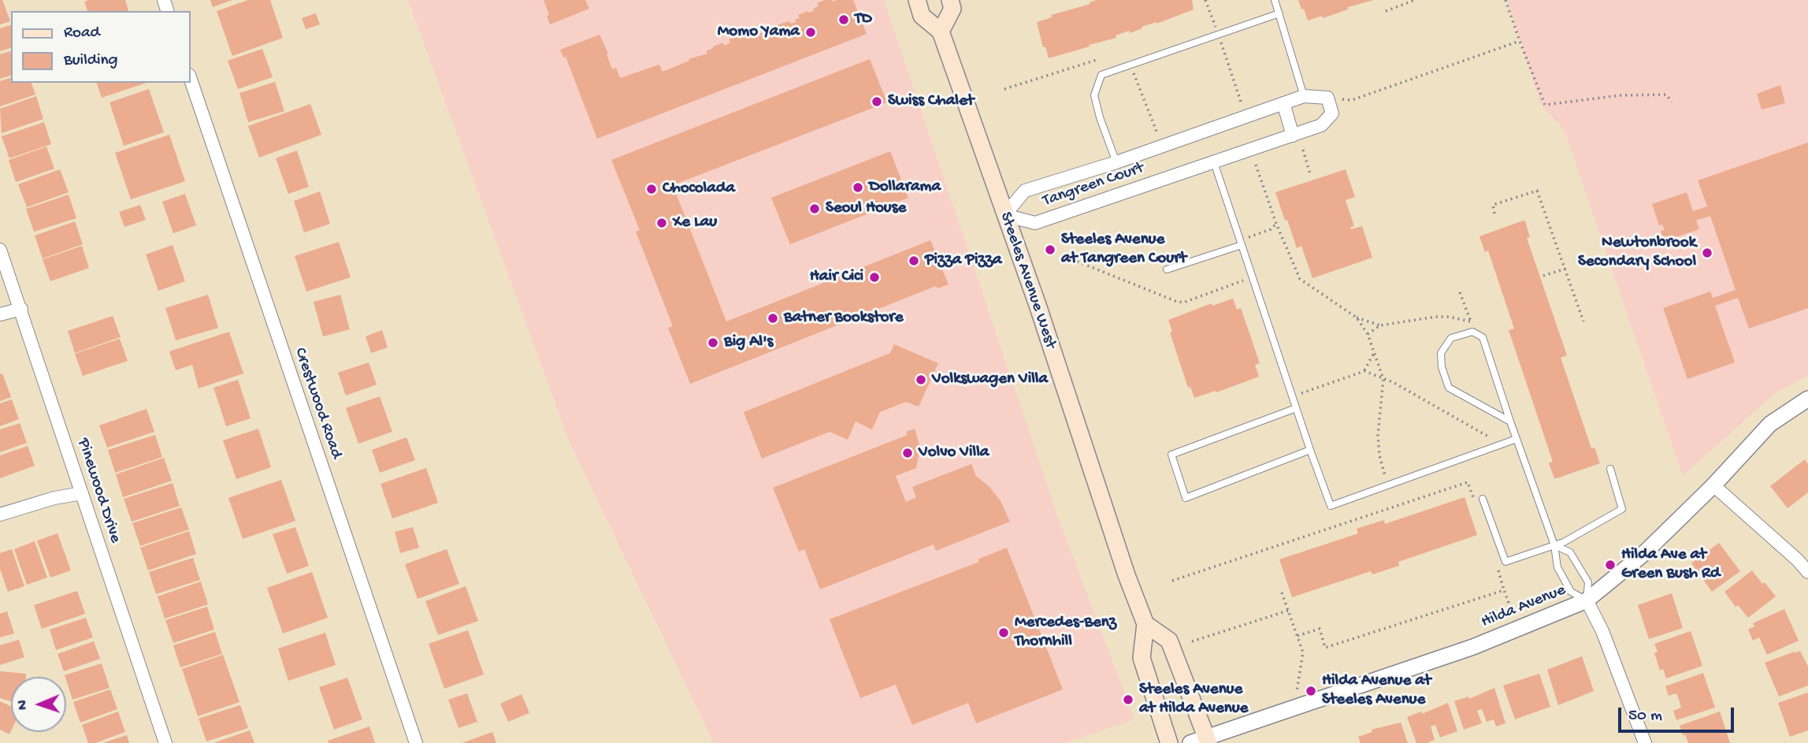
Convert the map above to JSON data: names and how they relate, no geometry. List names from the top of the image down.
{
  "streets": {
    "main road": ["Steeles Avenue West"],
    "street": [
      "Tangreen Court",
      "Crestwood Road",
      "Pinewood Drive",
      "Hilda Avenue"
    ]
  },
  "crossings": [
    ["Tangreen Court", "Steeles Avenue West"]
  ],
  "places": [
    "TD",
    "Momo Yama",
    "Swiss Chalet",
    "Dollarama",
    "Chocolada",
    "Seoul House",
    "Xe Lau",
    "Steeles Avenue at Tangreen Court",
    "Newtonbrook Secondary School",
    "Pizza Pizza",
    "Hair Cici",
    "Batner Bookstore",
    "Big Al's",
    "Volkswagen Villa",
    "Volvo Villa",
    "Hilda Ave at Green Bush Rd",
    "Mercedes-Benz Thornhill",
    "Hilda Avenue at Steeles Avenue",
    "Steeles Avenue at Hilda Avenue"
  ],
  "legend": ["Road", "Building"],
  "scale_bar": "50 m",
  "north": "left"
}
